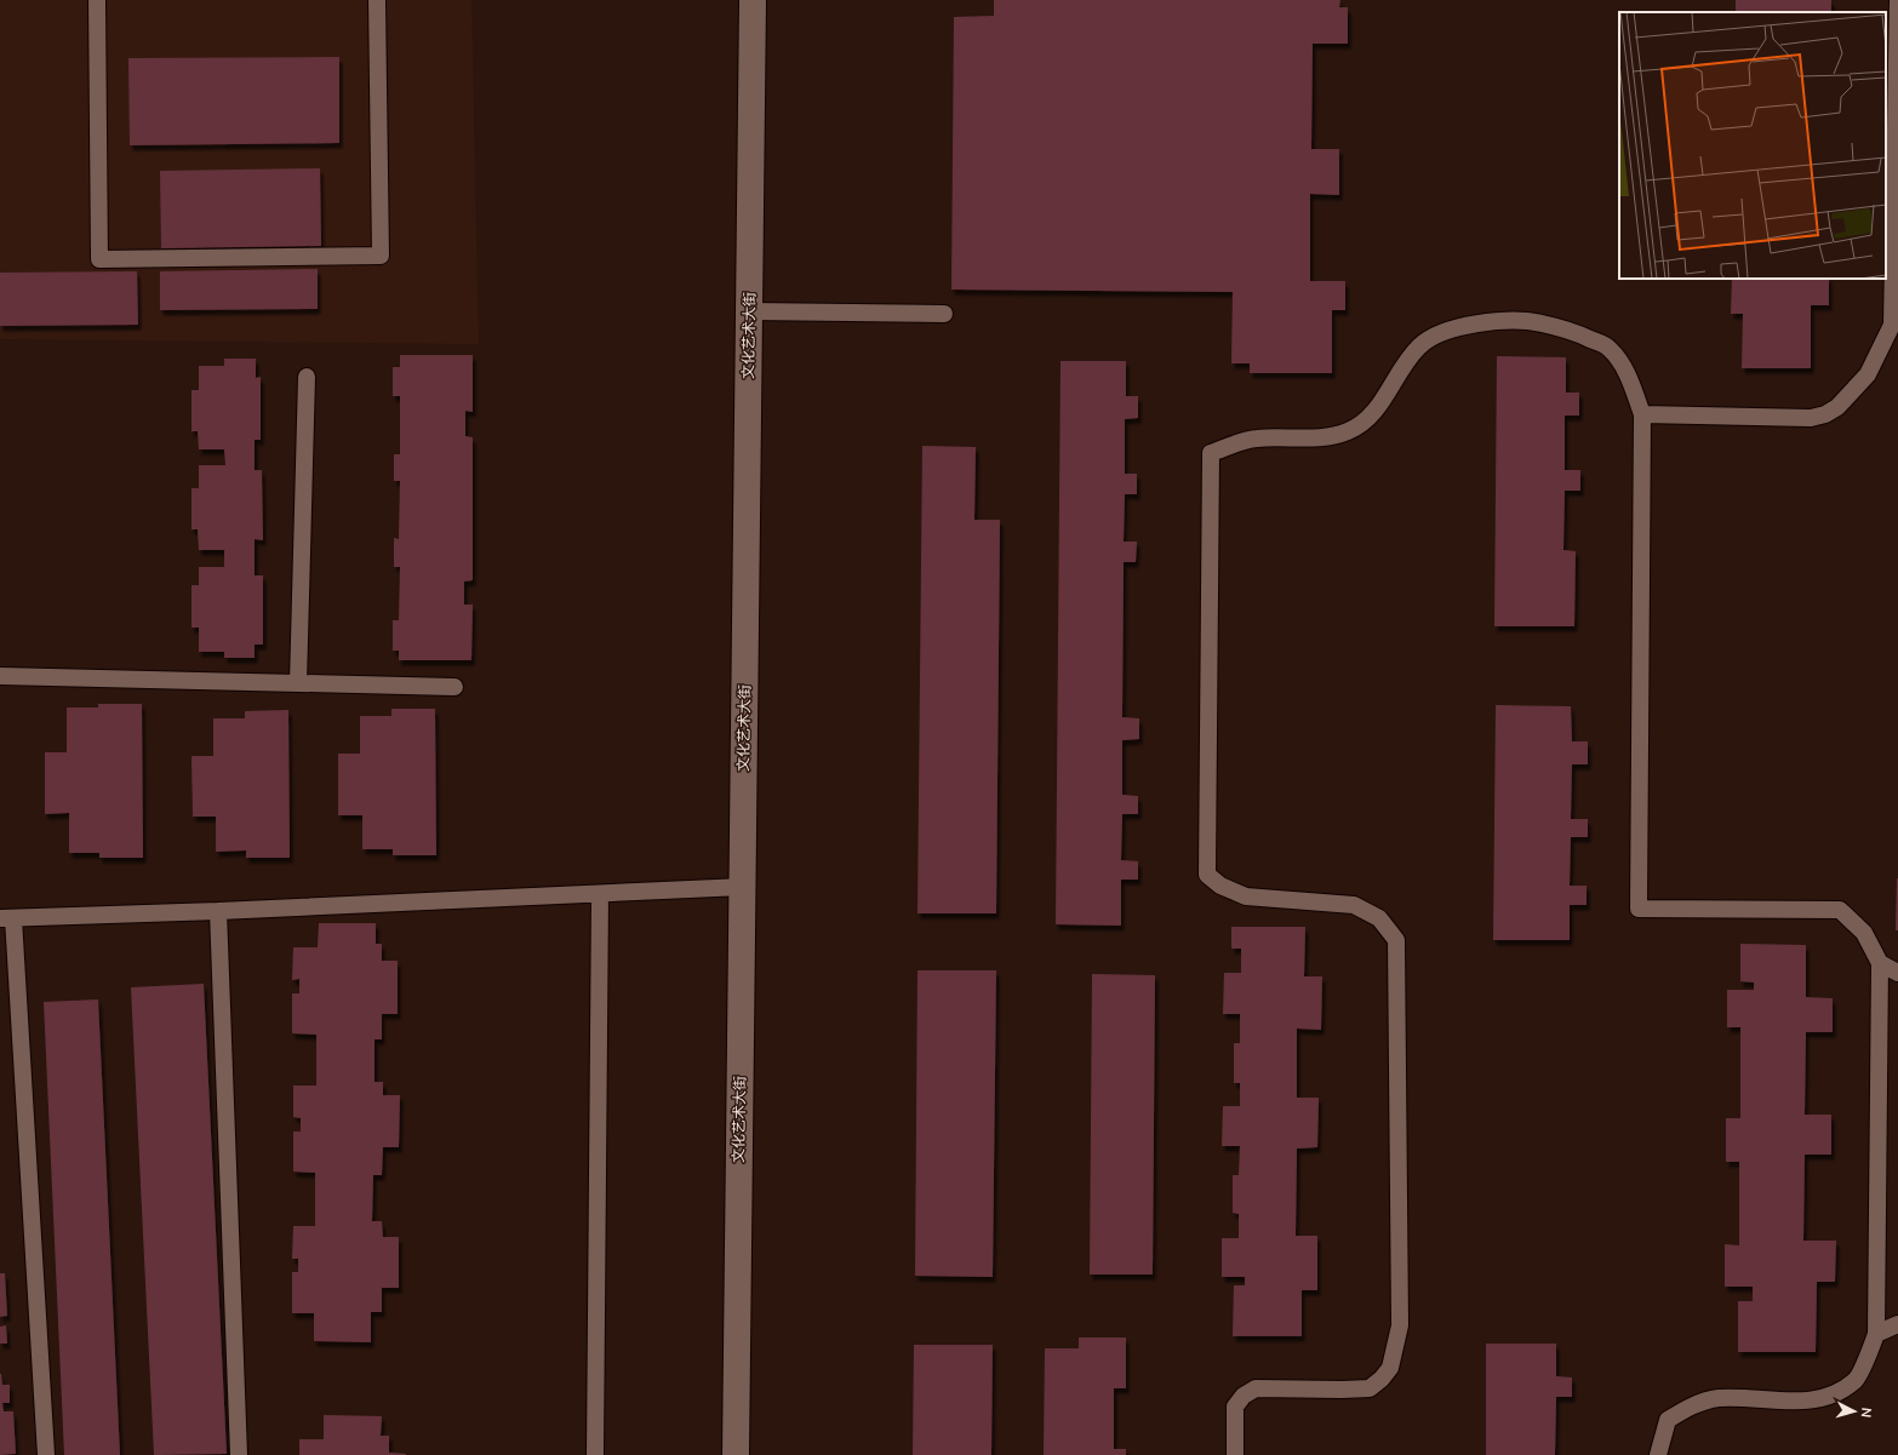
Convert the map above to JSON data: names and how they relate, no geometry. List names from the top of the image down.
{
  "streets": {
    "street": ["文化艺术大街"]
  },
  "north": "right"
}
